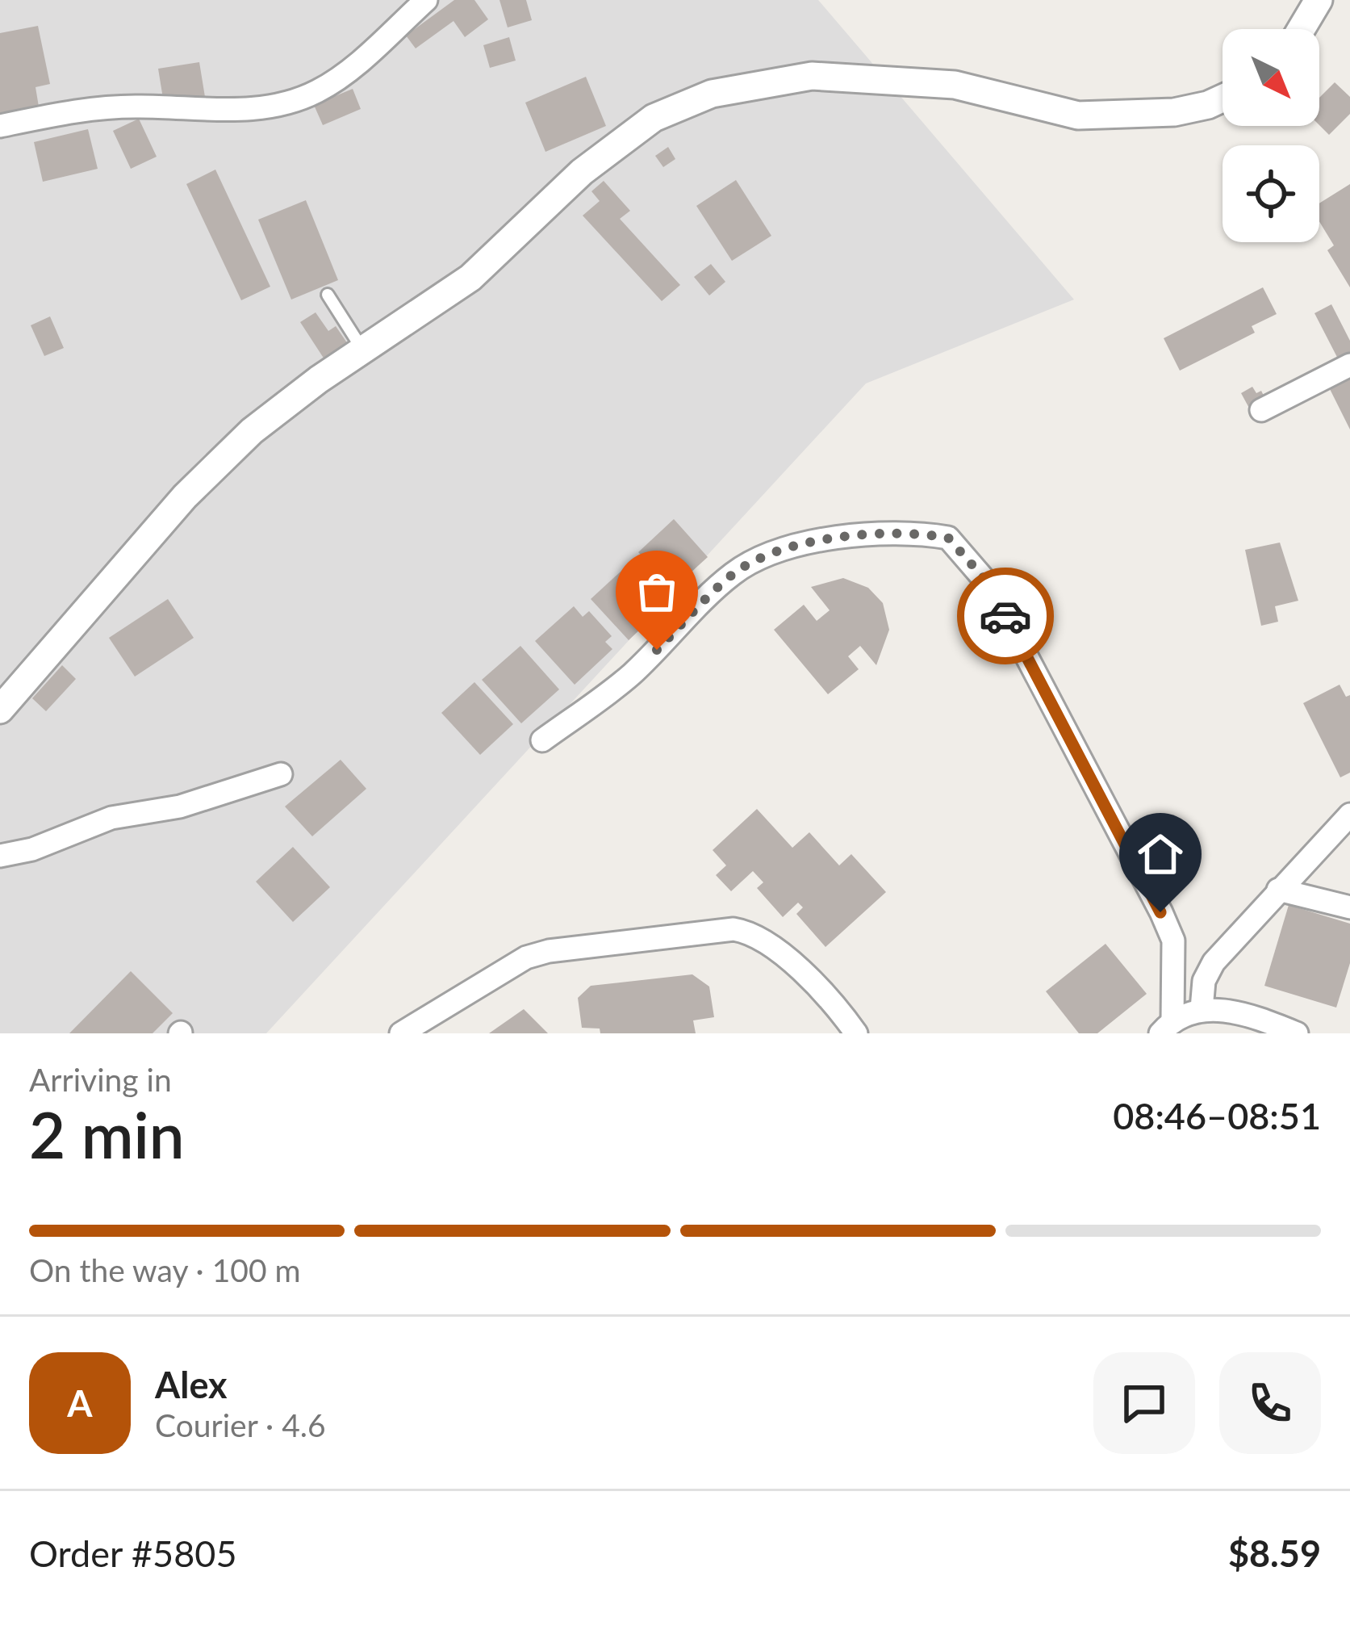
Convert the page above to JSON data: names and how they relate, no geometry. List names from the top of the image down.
{
  "north": "bottom right",
  "page": {
    "heading": ["2 min", "Arriving in", "08:46–08:51"],
    "panel": [
      "Alex",
      "Courier · 4.6",
      "Order #5805",
      "$8.59"
    ],
    "bar": "On the way · 100 m",
    "round": "A"
  }
}
